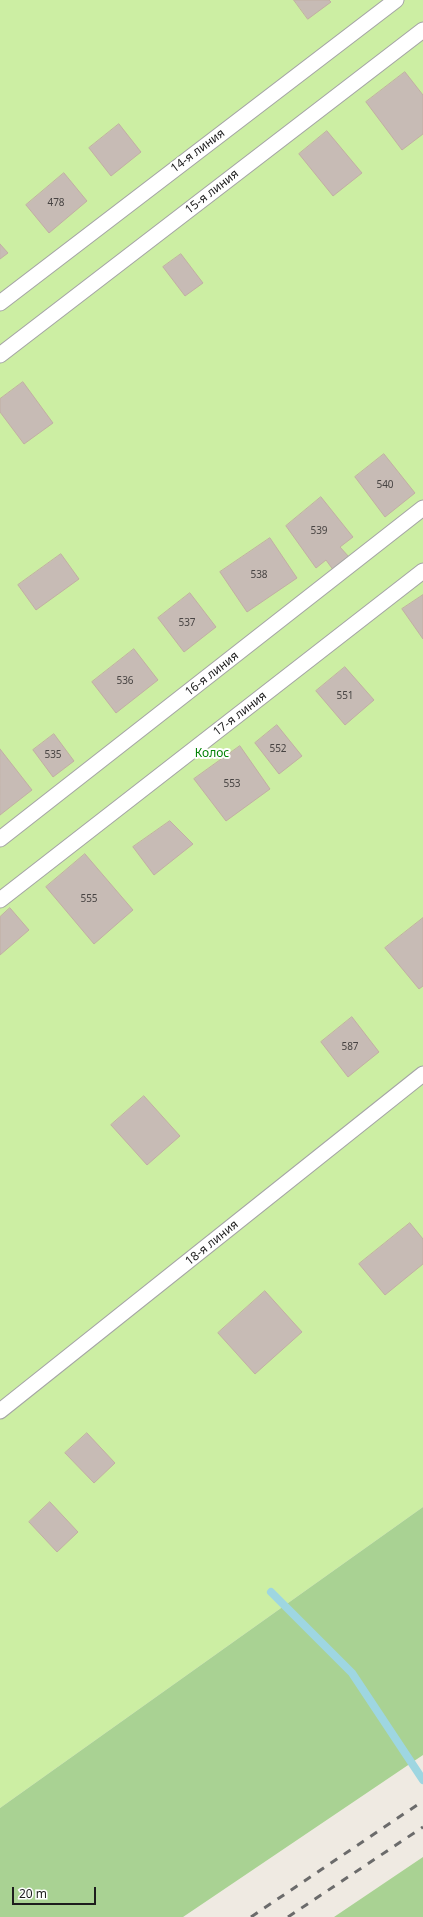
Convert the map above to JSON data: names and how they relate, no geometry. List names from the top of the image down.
{
  "streets": {
    "lane": [
      "14-я линия",
      "15-я линия",
      "16-я линия",
      "17-я линия",
      "18-я линия"
    ]
  },
  "parks": ["Колос"],
  "house_numbers": [
    "478",
    "540",
    "539",
    "538",
    "537",
    "536",
    "551",
    "552",
    "535",
    "553",
    "555",
    "587"
  ],
  "scale_bar": "20 m"
}
